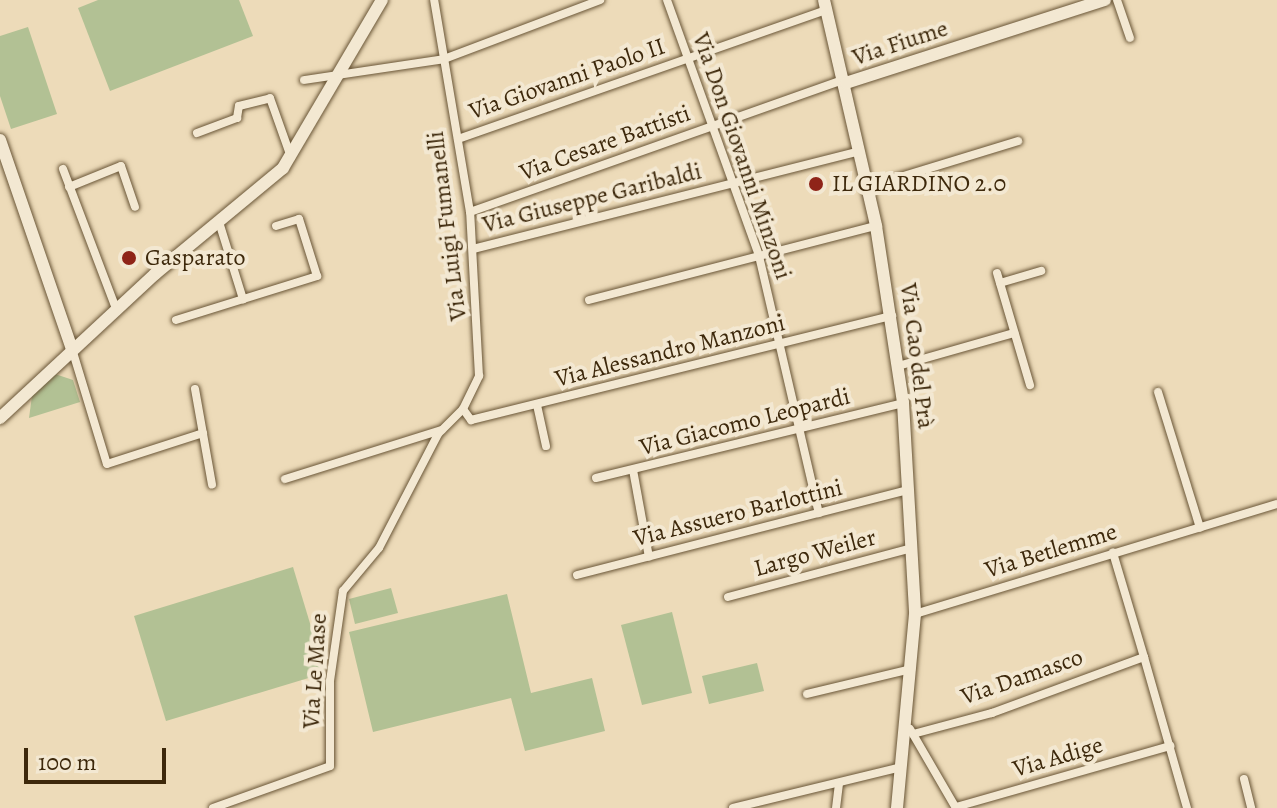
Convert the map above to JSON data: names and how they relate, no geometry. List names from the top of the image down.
{
  "streets": {
    "main road": ["Via Fiume", "Via Cao del Prà"],
    "street": [
      "Via Giovanni Paolo II",
      "Via Cesare Battisti",
      "Via Don Giovanni Minzoni",
      "Via Giuseppe Garibaldi",
      "Via Luigi Fumanelli",
      "Via Alessandro Manzoni",
      "Via Giacomo Leopardi",
      "Via Assuero Barlottini",
      "Via Betlemme",
      "Largo Weiler",
      "Via Le Mase",
      "Via Damasco",
      "Via Adige"
    ]
  },
  "crossings": [
    ["Via Fiume", "Via Cesare Battisti"],
    ["Via Fiume", "Via Cao del Prà"],
    ["Via Giovanni Paolo II", "Via Don Giovanni Minzoni"],
    ["Via Giovanni Paolo II", "Via Luigi Fumanelli"],
    ["Via Giovanni Paolo II", "Via Cao del Prà"],
    ["Via Cesare Battisti", "Via Don Giovanni Minzoni"],
    ["Via Cesare Battisti", "Via Luigi Fumanelli"],
    ["Via Cesare Battisti", "Via Cao del Prà"],
    ["Via Don Giovanni Minzoni", "Via Giuseppe Garibaldi"],
    ["Via Don Giovanni Minzoni", "Via Alessandro Manzoni"],
    ["Via Don Giovanni Minzoni", "Via Giacomo Leopardi"],
    ["Via Don Giovanni Minzoni", "Via Assuero Barlottini"],
    ["Via Giuseppe Garibaldi", "Via Luigi Fumanelli"],
    ["Via Giuseppe Garibaldi", "Via Cao del Prà"],
    ["Via Luigi Fumanelli", "Via Le Mase"],
    ["Via Alessandro Manzoni", "Via Cao del Prà"],
    ["Via Alessandro Manzoni", "Via Le Mase"],
    ["Via Cao del Prà", "Via Giacomo Leopardi"],
    ["Via Cao del Prà", "Via Assuero Barlottini"],
    ["Via Cao del Prà", "Via Betlemme"],
    ["Via Cao del Prà", "Largo Weiler"],
    ["Via Cao del Prà", "Via Damasco"]
  ],
  "places": ["IL GIARDINO 2.0", "Gasparato"],
  "scale_bar": "100 m"
}
